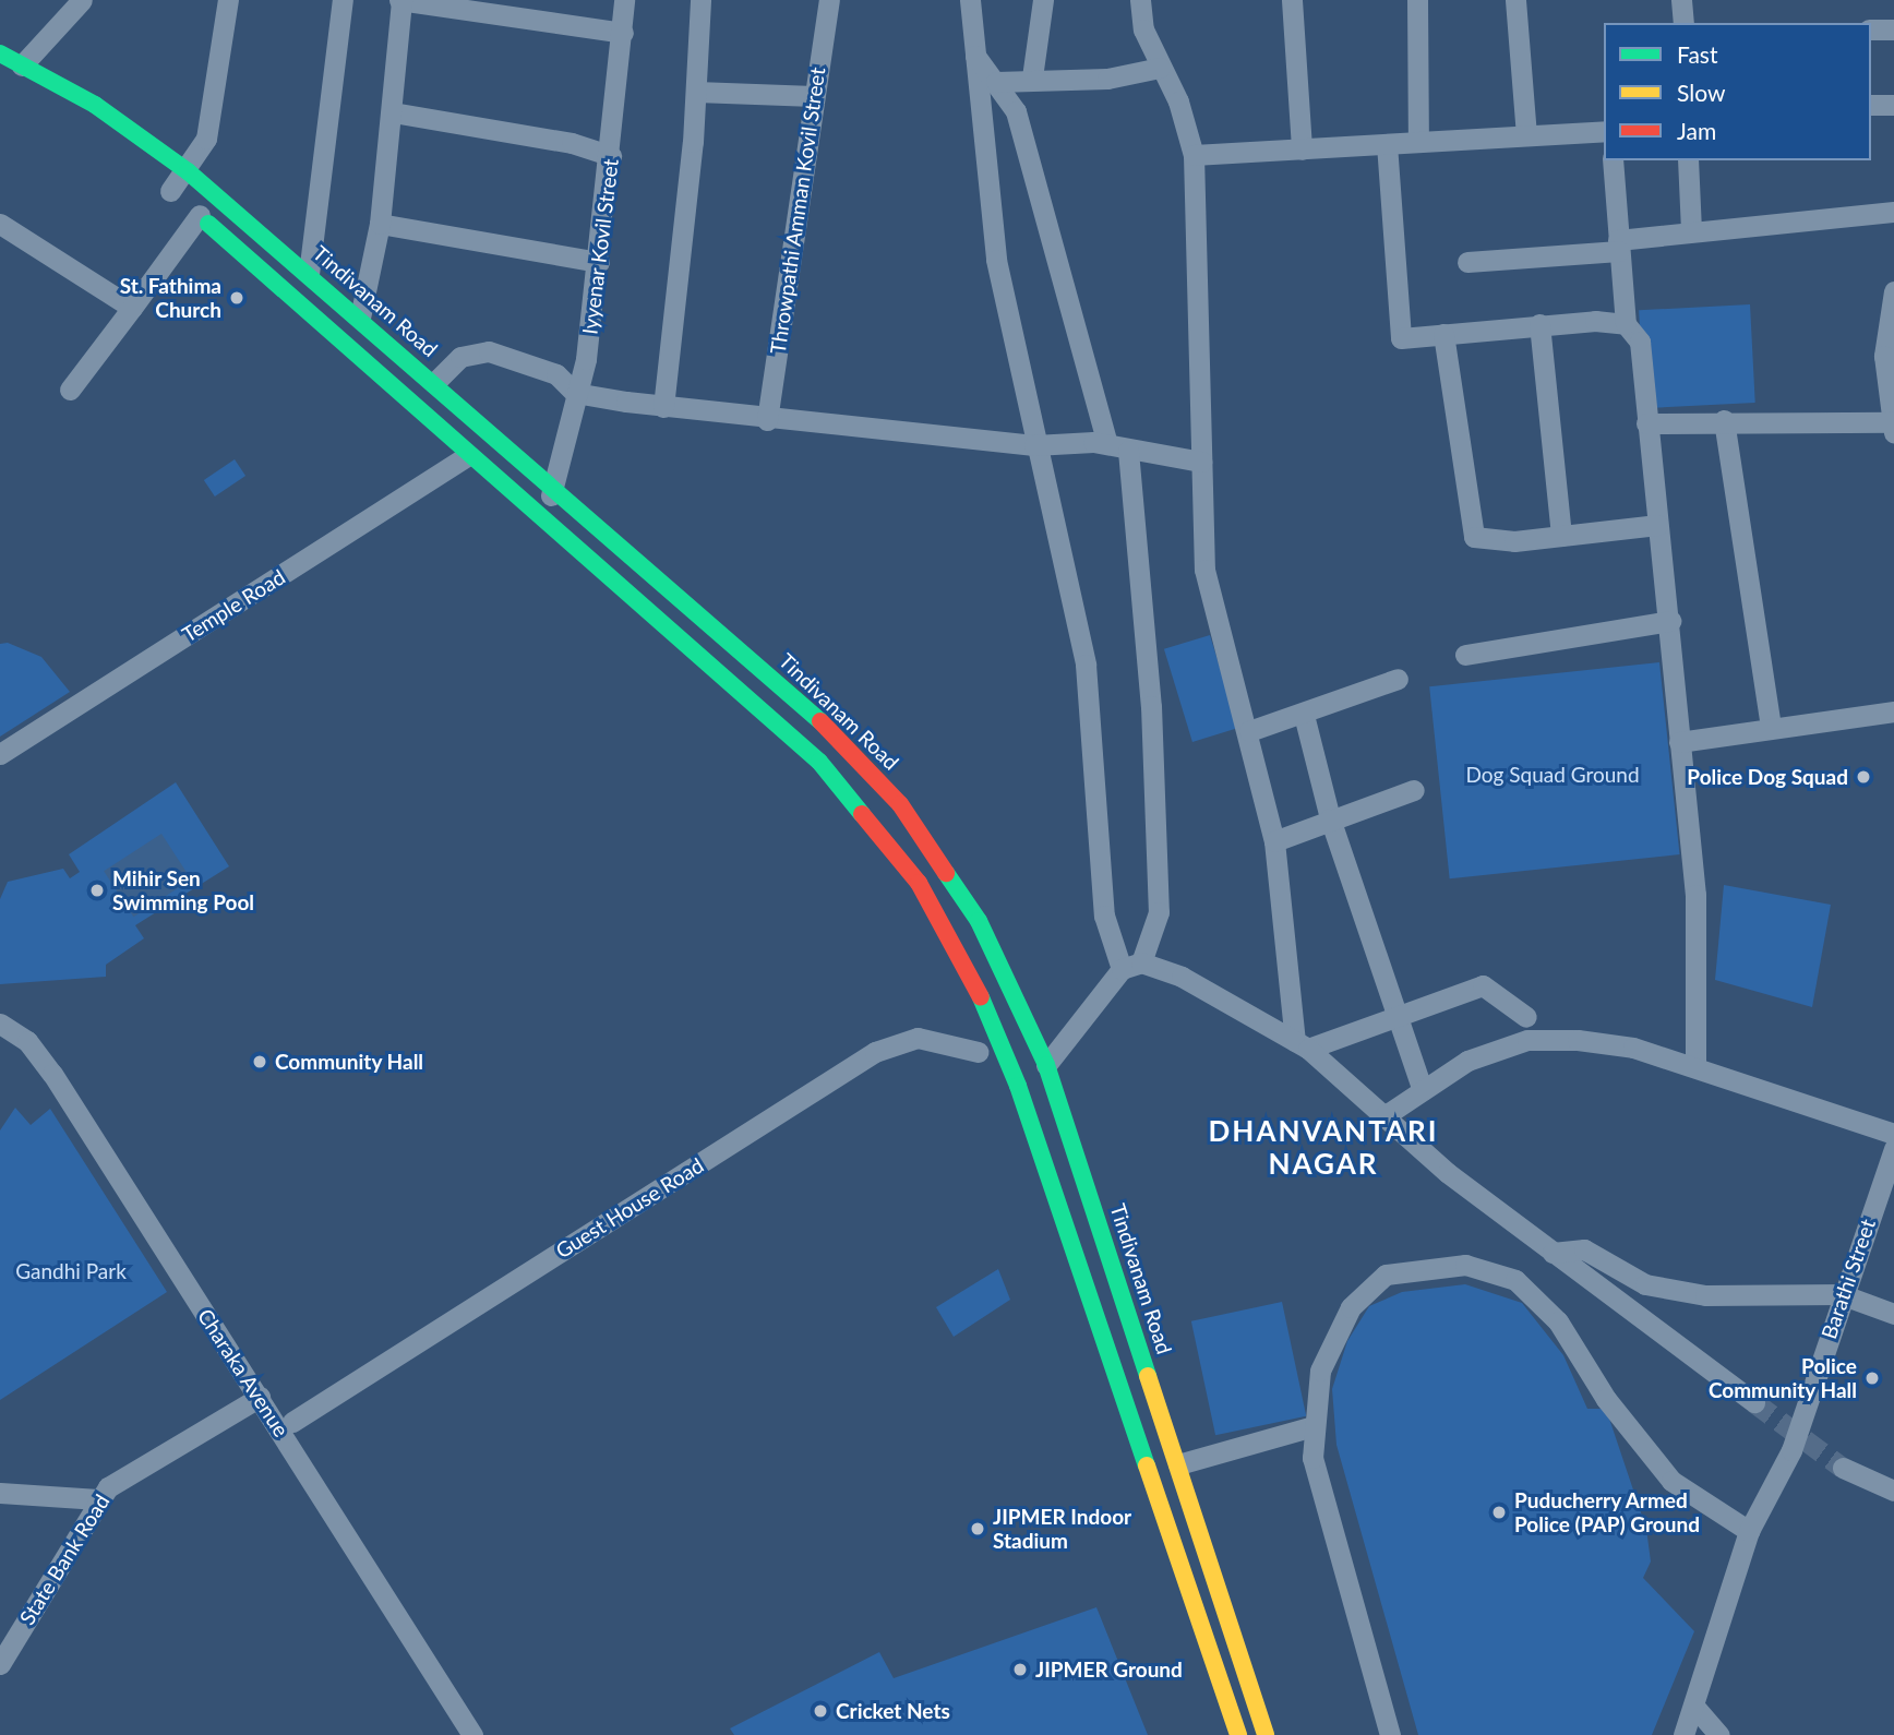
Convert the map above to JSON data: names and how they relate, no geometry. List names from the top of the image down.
{
  "streets": {
    "highway": ["Tindivanam Road"],
    "street": [
      "Throwpathi Amman Kovil Street",
      "Iyyenar Kovil Street",
      "Temple Road",
      "Guest House Road",
      "Barathi Street",
      "Charaka Avenue",
      "State Bank Road"
    ]
  },
  "crossings": [
    ["Iyyenar Kovil Street", "Tindivanam Road"],
    ["Guest House Road", "Charaka Avenue"],
    ["Charaka Avenue", "State Bank Road"]
  ],
  "districts": ["DHANVANTARI NAGAR"],
  "parks": ["Dog Squad Ground", "Gandhi Park"],
  "places": [
    "St. Fathima Church",
    "Police Dog Squad",
    "Mihir Sen Swimming Pool",
    "Community Hall",
    "Police Community Hall",
    "Puducherry Armed Police (PAP) Ground",
    "JIPMER Indoor Stadium",
    "JIPMER Ground",
    "Cricket Nets"
  ],
  "legend": ["Fast", "Slow", "Jam"]
}
